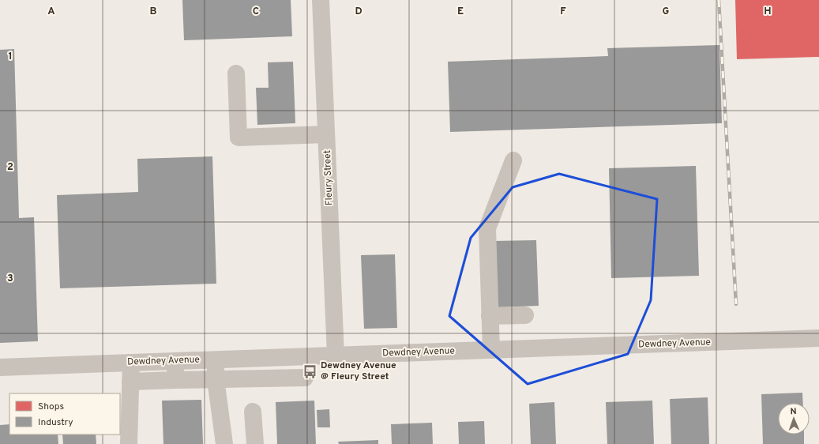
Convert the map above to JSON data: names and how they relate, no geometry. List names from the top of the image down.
{
  "streets": {
    "street": ["Fleury Street", "Dewdney Avenue"]
  },
  "crossings": [
    ["Fleury Street", "Dewdney Avenue"]
  ],
  "places": {
    "bus stop": ["Dewdney Avenue @ Fleury Street"]
  },
  "legend": ["Shops", "Industry"],
  "north": "top",
  "grid": {
    "columns": [
      "A",
      "B",
      "C",
      "D",
      "E",
      "F",
      "G",
      "H"
    ],
    "rows": ["1", "2", "3"]
  }
}
